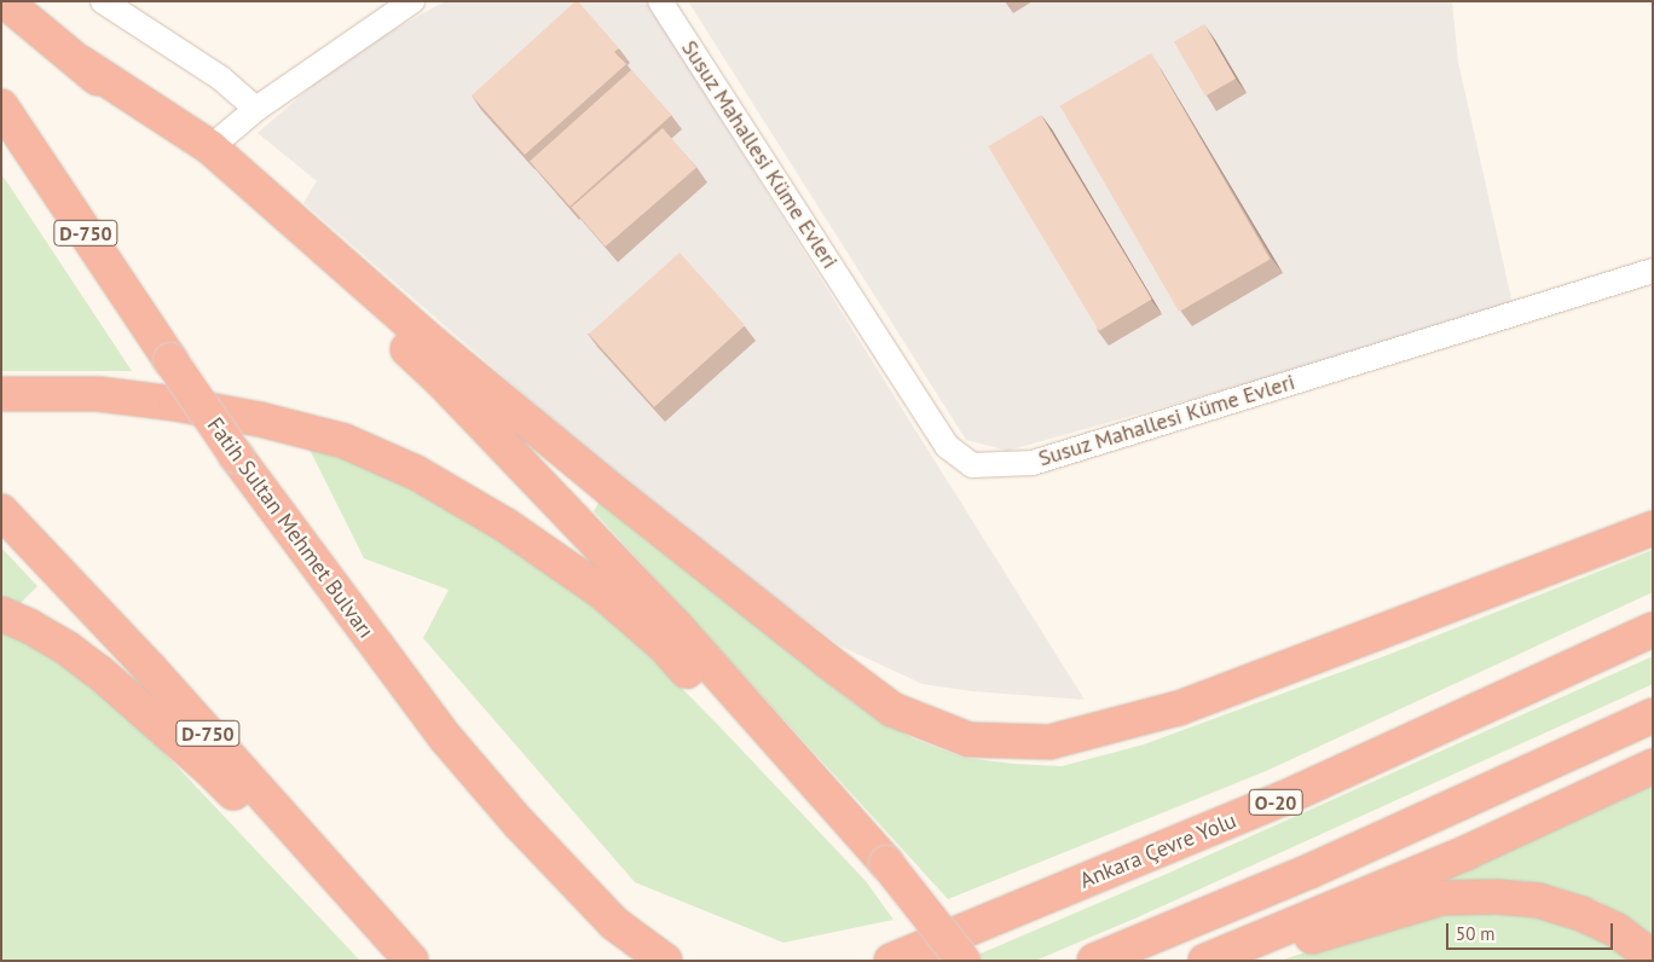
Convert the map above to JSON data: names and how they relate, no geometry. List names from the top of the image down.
{
  "streets": {
    "highway": [
      "D-750",
      "Fatih Sultan Mehmet Bulvarı",
      "O-20",
      "Ankara Çevre Yolu"
    ],
    "street": ["Susuz Mahallesi Küme Evleri"]
  },
  "scale_bar": "50 m"
}
